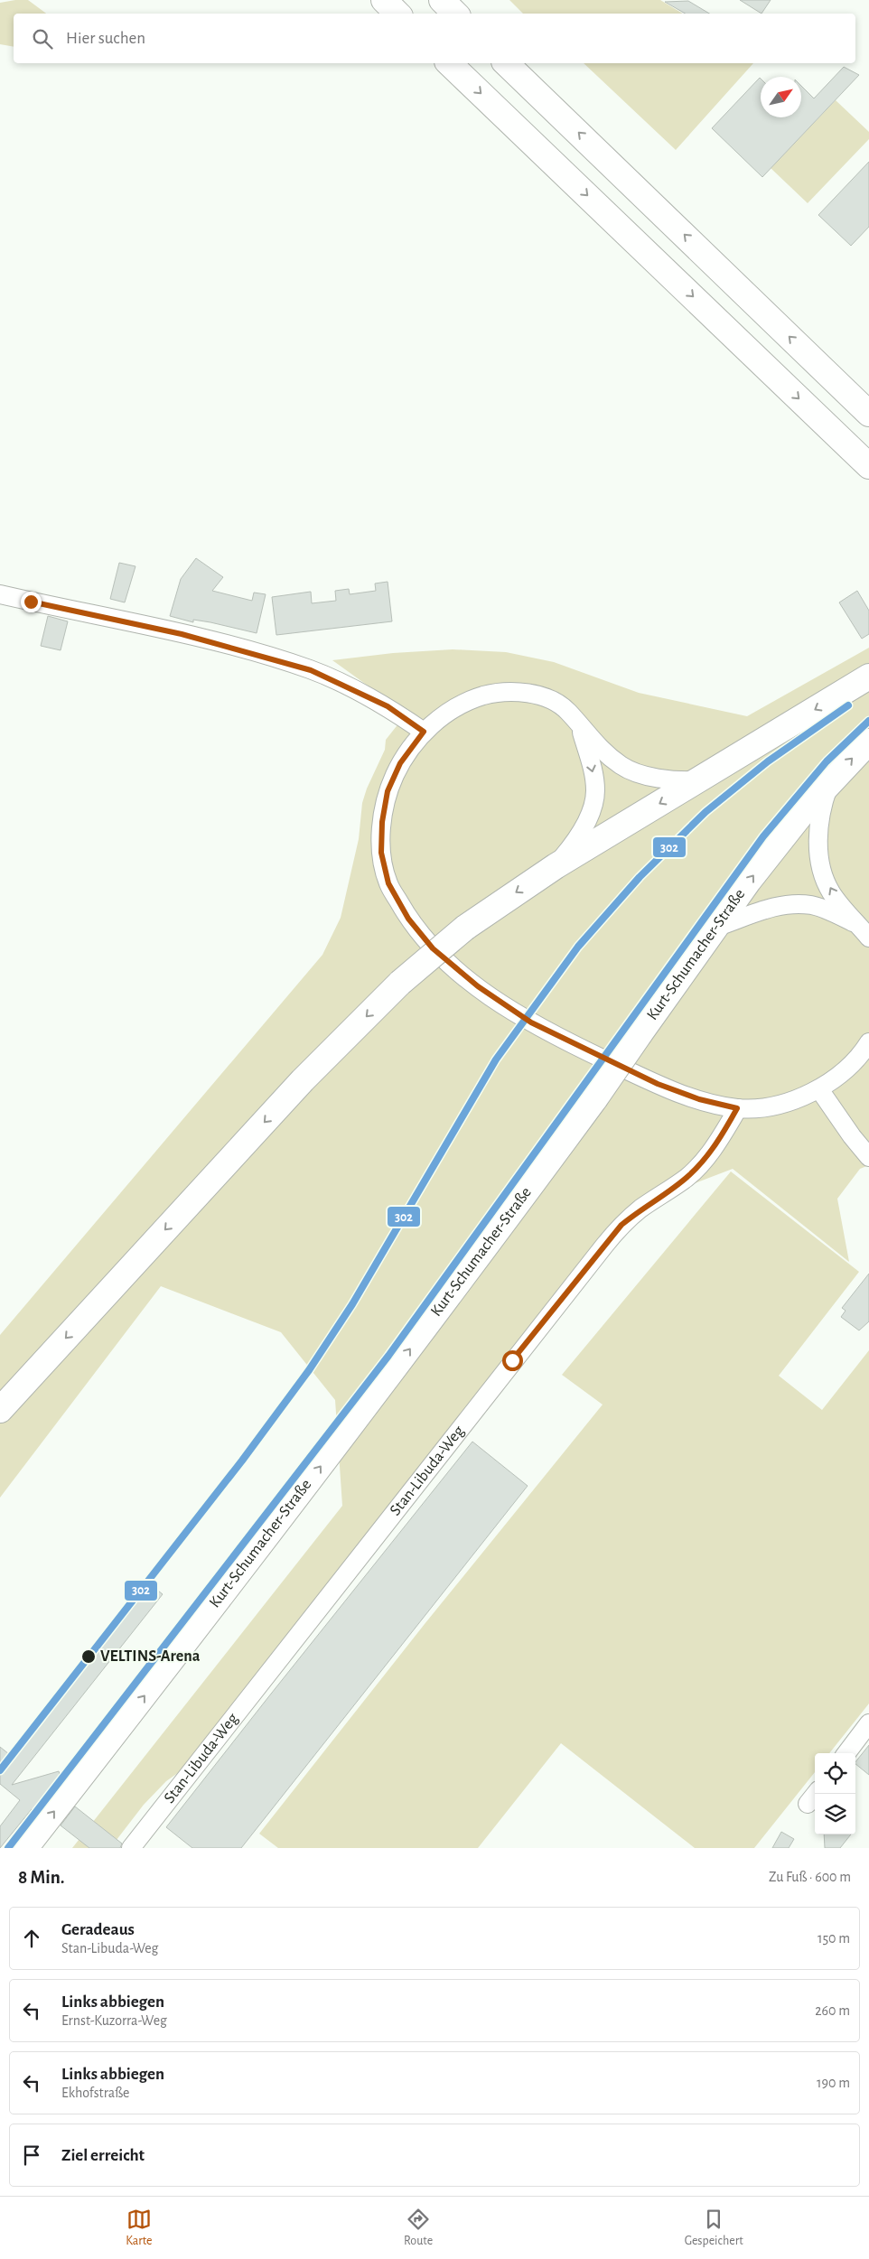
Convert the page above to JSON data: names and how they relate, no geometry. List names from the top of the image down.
{
  "streets": {
    "main road": ["Kurt-Schumacher-Straße"],
    "street": ["Stan-Libuda-Weg"]
  },
  "places": ["VELTINS-Arena"],
  "lines": ["transit line 302"],
  "north": "top right",
  "page": {
    "search": "Hier suchen",
    "heading": ["8 Min.", "Zu Fuß · 600 m"],
    "list": [
      ["Geradeaus", "Stan-Libuda-Weg", "150 m"],
      ["Links abbiegen", "Ernst-Kuzorra-Weg", "260 m"],
      ["Links abbiegen", "Ekhofstraße", "190 m"],
      "Ziel erreicht"
    ],
    "nav": ["Karte", "Route", "Gespeichert"]
  }
}
